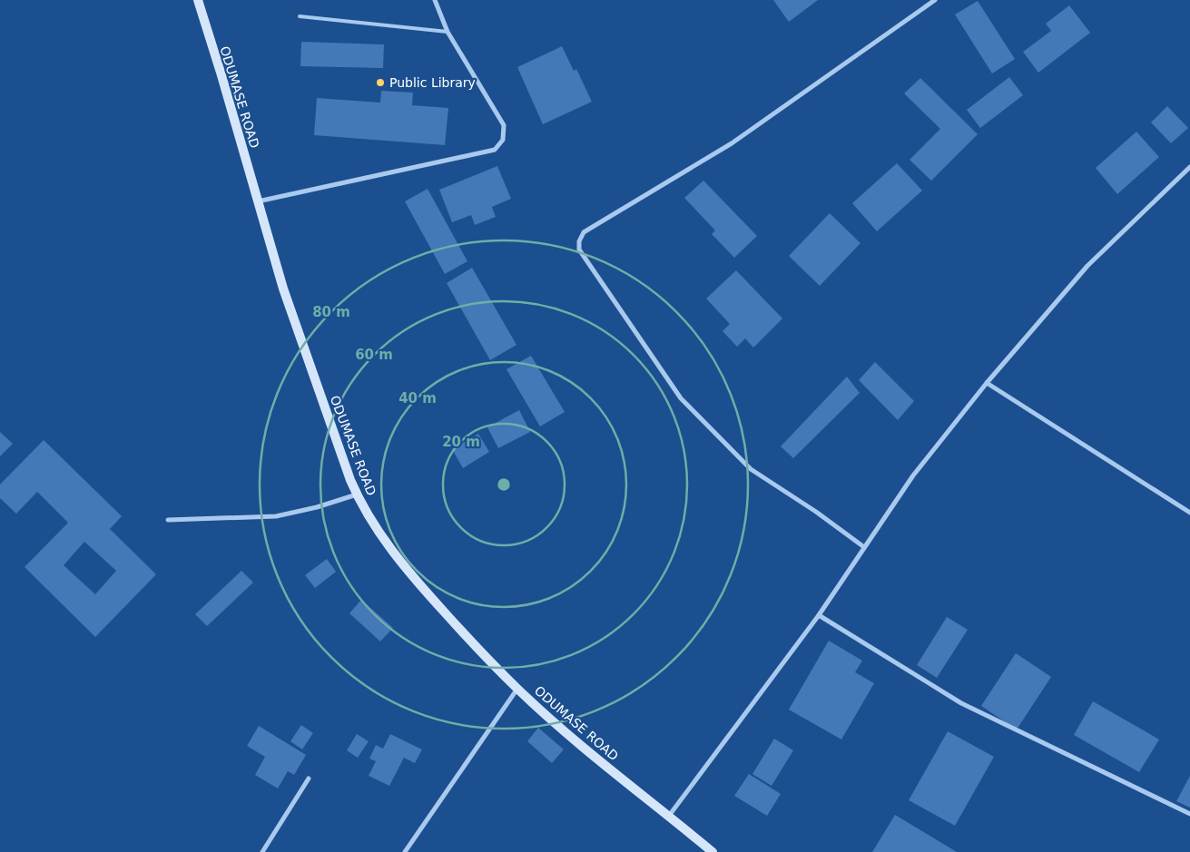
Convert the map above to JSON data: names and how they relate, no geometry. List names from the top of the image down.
{
  "streets": {
    "main road": ["ODUMASE ROAD"]
  },
  "places": ["Public Library"],
  "rings": [
    "80 m",
    "60 m",
    "40 m",
    "20 m"
  ]
}
